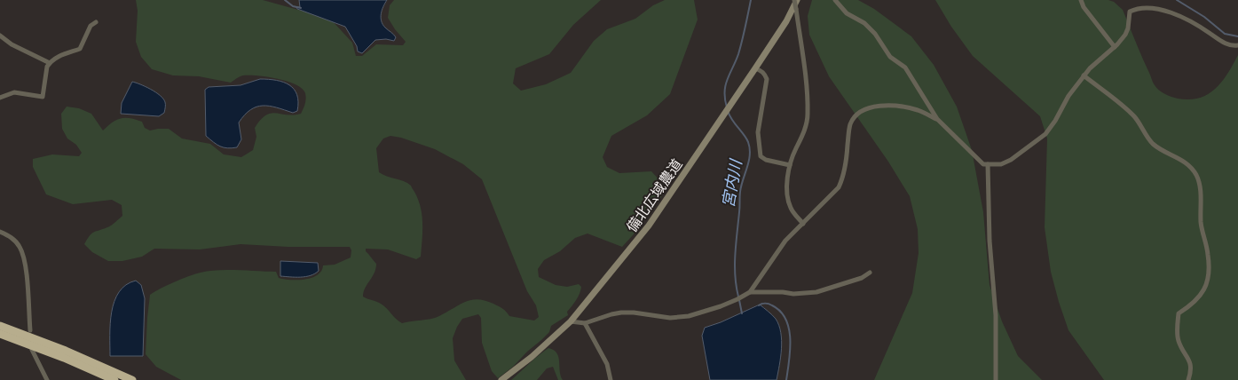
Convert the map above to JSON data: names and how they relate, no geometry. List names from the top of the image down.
{
  "streets": {
    "street": ["備北広域農道"]
  },
  "water": ["宮内川"]
}
